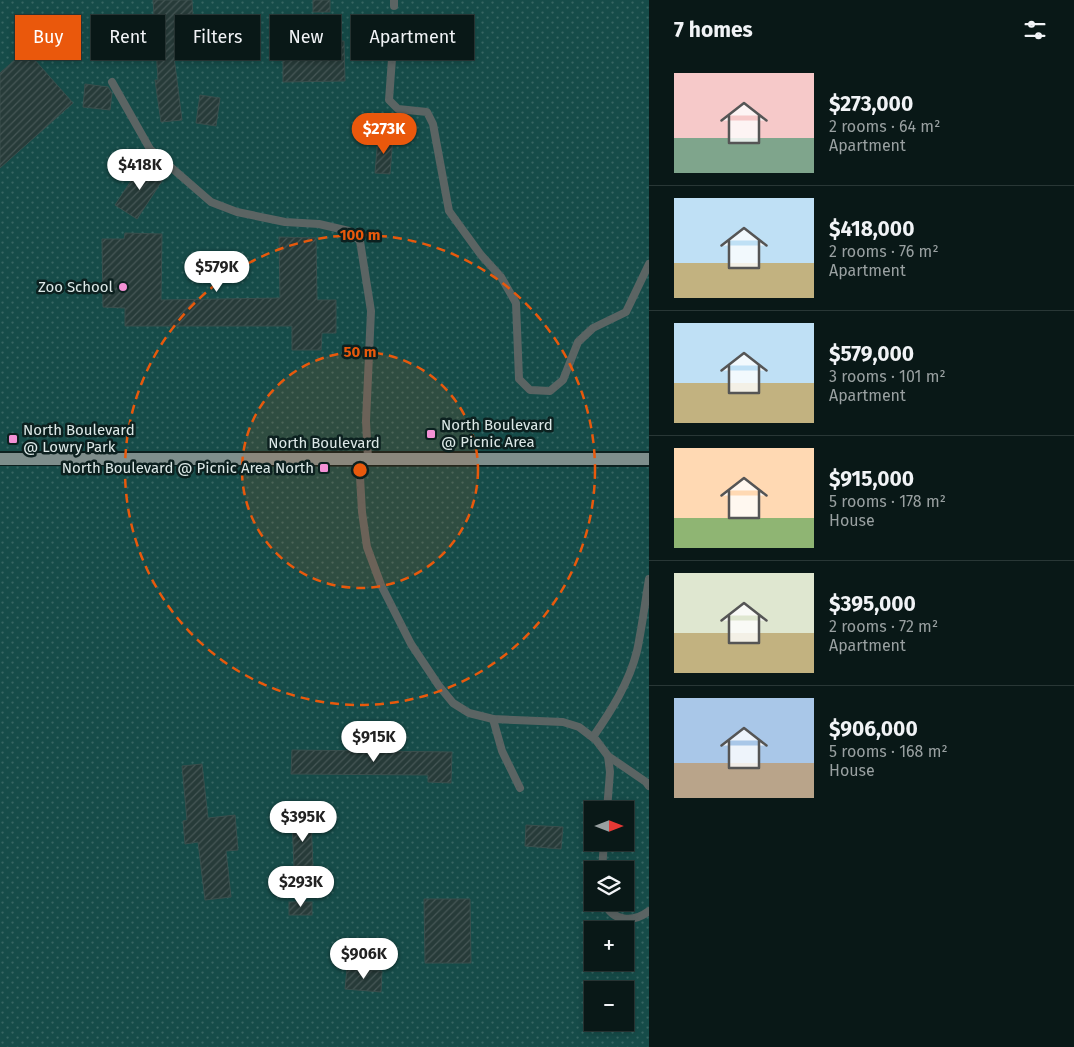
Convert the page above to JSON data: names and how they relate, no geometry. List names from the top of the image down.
{
  "streets": {
    "street": ["North Boulevard"]
  },
  "places": {
    "other": ["Zoo School"],
    "transit": ["North Boulevard @ Picnic Area", "North Boulevard @ Lowry Park", "North Boulevard @ Picnic Area North"]
  },
  "north": "right",
  "page": {
    "heading": "7 homes",
    "chip": [
      "Buy",
      "Rent",
      "Filters",
      "New",
      "Apartment"
    ],
    "list": [
      {
        "name": "$273,000",
        "note": "2 rooms · 64 m² · Apartment"
      },
      {
        "name": "$418,000",
        "note": "2 rooms · 76 m² · Apartment"
      },
      {
        "name": "$579,000",
        "note": "3 rooms · 101 m² · Apartment"
      },
      {
        "name": "$915,000",
        "note": "5 rooms · 178 m² · House"
      },
      {
        "name": "$395,000",
        "note": "2 rooms · 72 m² · Apartment"
      },
      {
        "name": "$906,000",
        "note": "5 rooms · 168 m² · House"
      }
    ],
    "price": [
      "$273K",
      "$418K",
      "$579K",
      "$915K",
      "$395K",
      "$293K",
      "$906K"
    ],
    "map_buttons": ["+", "−"]
  },
  "rings": ["100 m", "50 m"]
}
